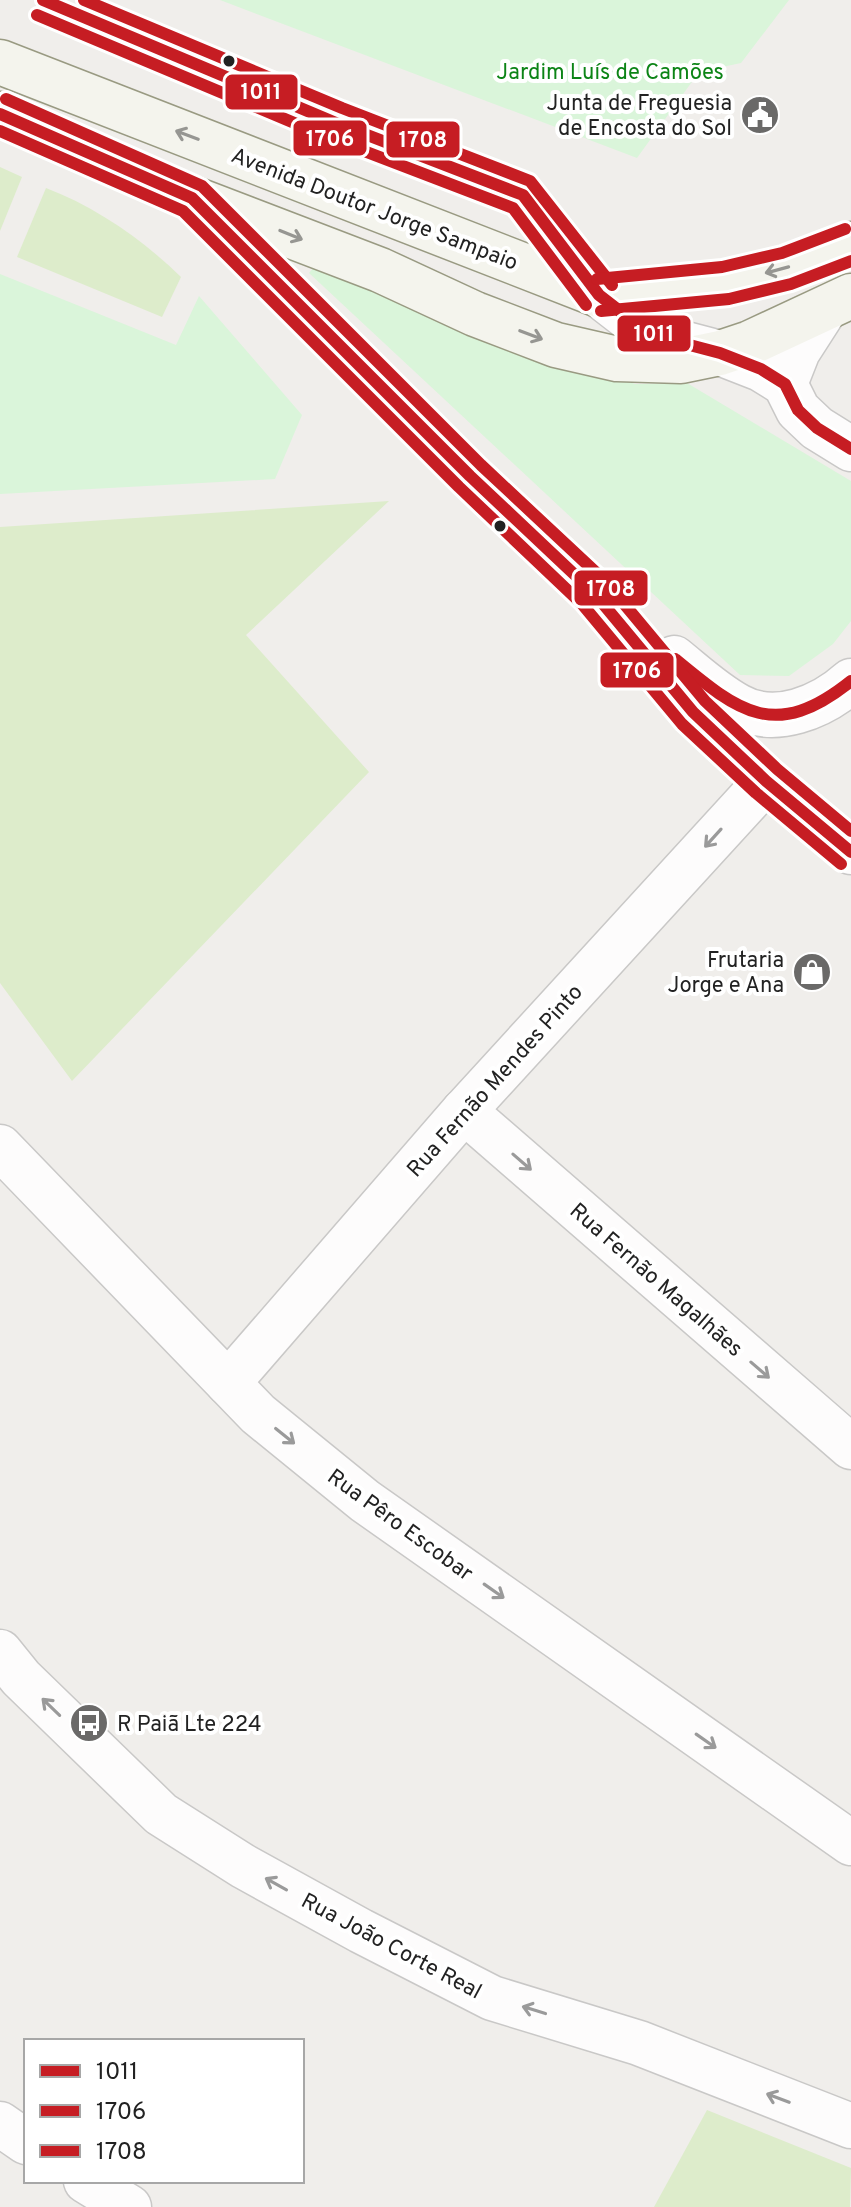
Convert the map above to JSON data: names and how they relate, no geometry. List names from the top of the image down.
{
  "streets": {
    "street": [
      "Avenida Doutor Jorge Sampaio",
      "Rua Fernão Mendes Pinto",
      "Rua Fernão Magalhães",
      "Rua Pêro Escobar",
      "Rua João Corte Real"
    ]
  },
  "crossings": [
    ["Rua Fernão Mendes Pinto", "Rua Fernão Magalhães"],
    ["Rua Fernão Mendes Pinto", "Rua Pêro Escobar"]
  ],
  "one_way": [
    "Rua Fernão Mendes Pinto",
    "Rua Fernão Magalhães",
    "Rua Pêro Escobar",
    "Rua João Corte Real"
  ],
  "parks": ["Jardim Luís de Camões"],
  "places": {
    "public building": ["Junta de Freguesia de Encosta do Sol"],
    "shop": ["Frutaria Jorge e Ana"],
    "bus stop": ["R Paiã Lte 224"]
  },
  "lines": ["transit line 1011", "transit line 1708", "transit line 1706"],
  "legend": ["1011", "1706", "1708"]
}
